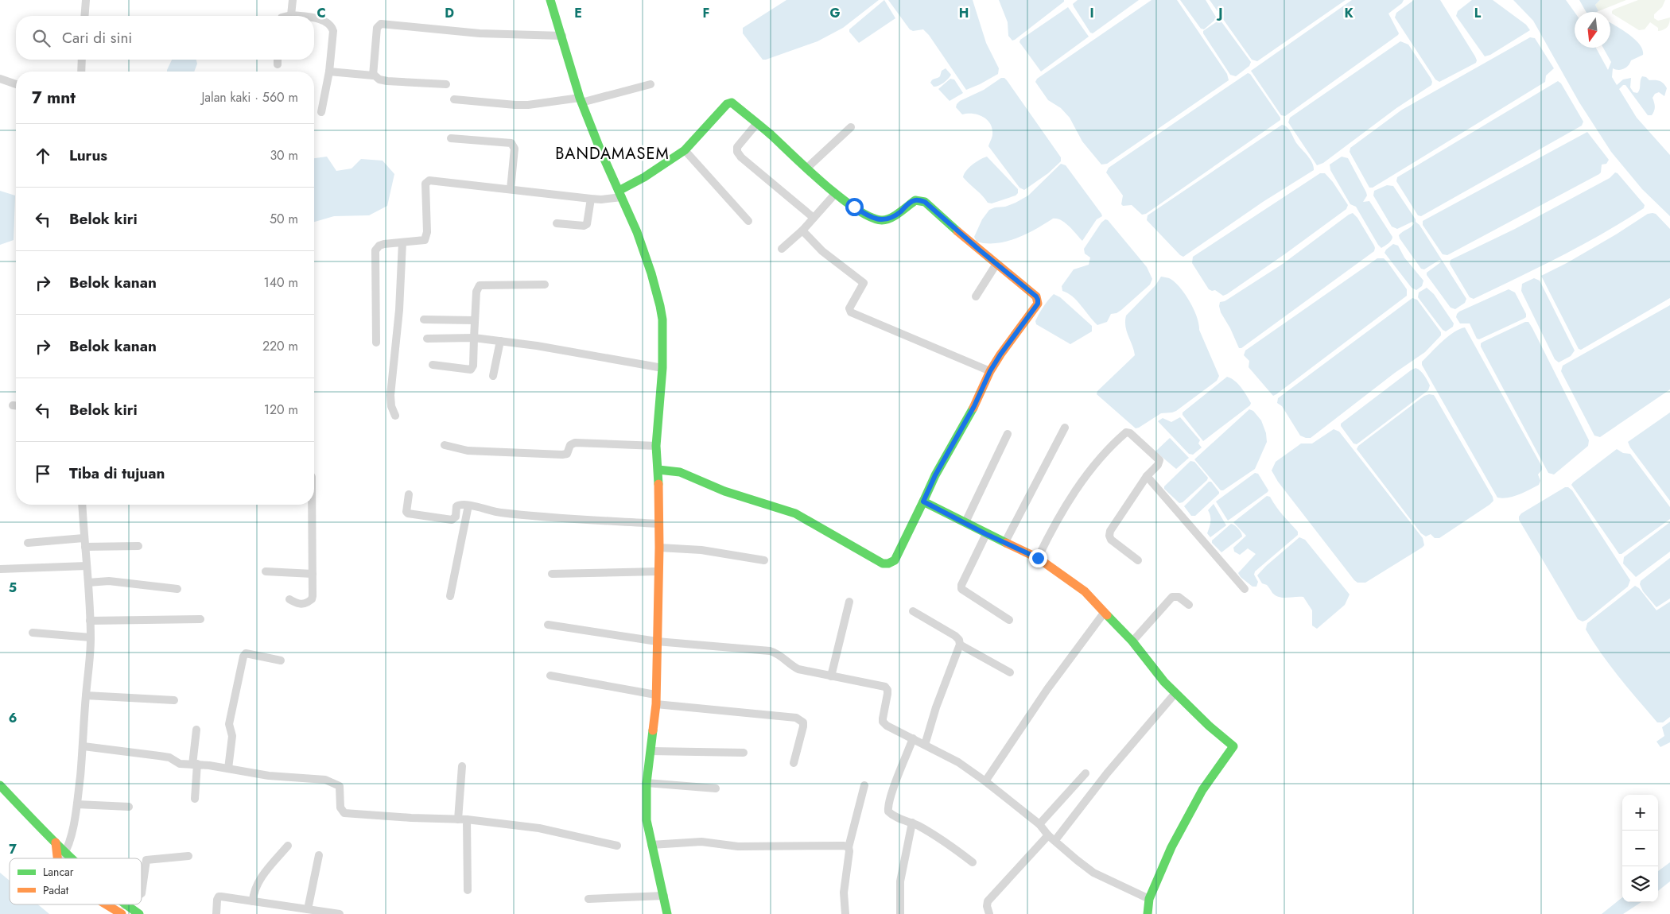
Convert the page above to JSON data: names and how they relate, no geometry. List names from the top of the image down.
{
  "districts": ["BANDAMASEM"],
  "legend": ["Lancar", "Padat"],
  "north": "bottom",
  "page": {
    "search": "Cari di sini",
    "heading": ["7 mnt", "Jalan kaki · 560 m"],
    "list": [
      ["Lurus", "30 m"],
      ["Belok kiri", "50 m"],
      ["Belok kanan", "140 m"],
      ["Belok kanan", "220 m"],
      ["Belok kiri", "120 m"],
      "Tiba di tujuan"
    ],
    "map_buttons": ["+", "−"]
  },
  "grid": {
    "columns": [
      "C",
      "D",
      "E",
      "F",
      "G",
      "H",
      "I",
      "J",
      "K",
      "L"
    ],
    "rows": ["5", "6", "7"]
  }
}
